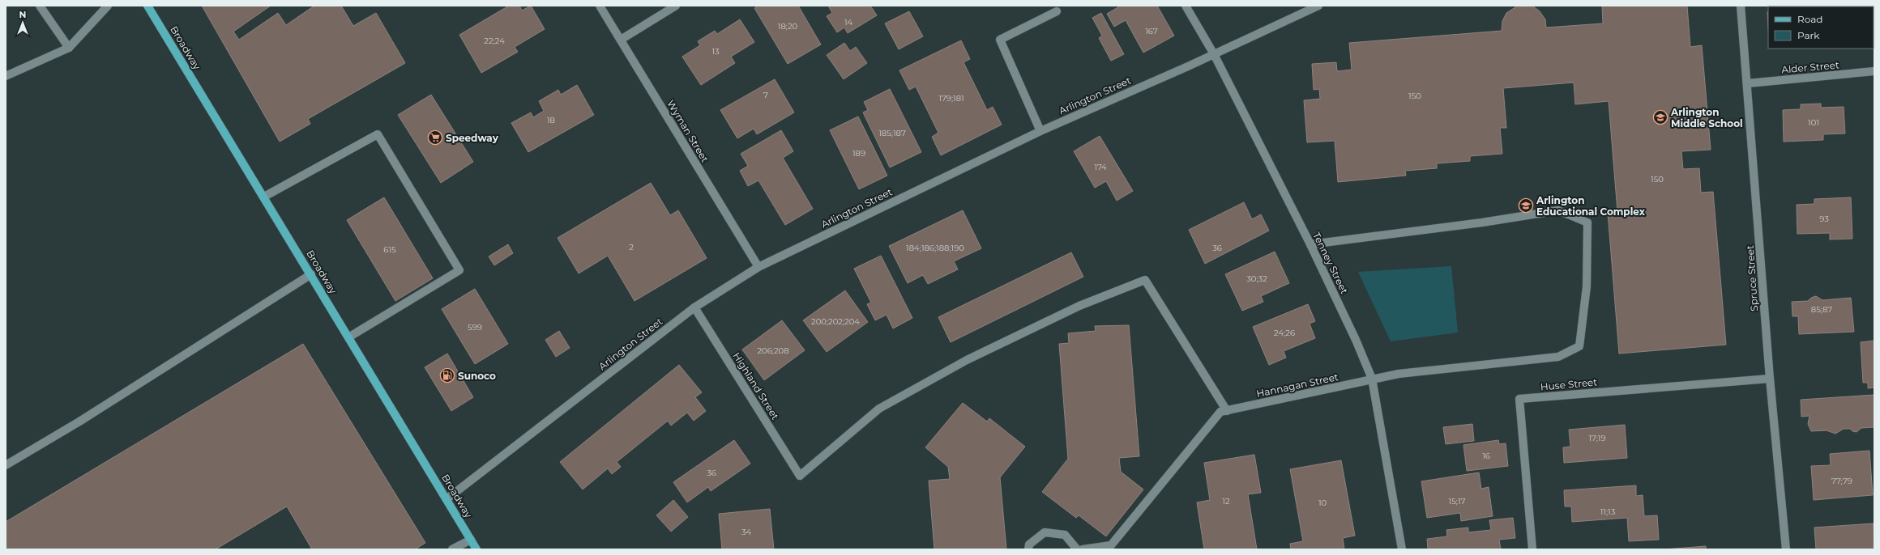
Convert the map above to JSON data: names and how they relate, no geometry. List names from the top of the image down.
{
  "streets": {
    "main road": ["Broadway"],
    "street": [
      "Alder Street",
      "Arlington Street",
      "Wyman Street",
      "Tenney Street",
      "Spruce Street",
      "Huse Street",
      "Hannagan Street",
      "Highland Street"
    ]
  },
  "crossings": [
    ["Broadway", "Arlington Street"],
    ["Alder Street", "Spruce Street"],
    ["Arlington Street", "Wyman Street"],
    ["Arlington Street", "Tenney Street"],
    ["Arlington Street", "Highland Street"],
    ["Tenney Street", "Hannagan Street"],
    ["Spruce Street", "Huse Street"],
    ["Hannagan Street", "Highland Street"]
  ],
  "places": {
    "school or university": ["Arlington Middle School", "Arlington Educational Complex"],
    "supermarket": ["Speedway"],
    "fuel station": ["Sunoco"]
  },
  "house_numbers": [
    "14",
    "18;20",
    "167",
    "22;24",
    "13",
    "7",
    "150",
    "179;181",
    "18",
    "101",
    "185;187",
    "189",
    "174",
    "150",
    "93",
    "2",
    "184;186;188;190",
    "36",
    "615",
    "30;32",
    "85;87",
    "200;202;204",
    "599",
    "24;26",
    "206;208",
    "17;19",
    "16",
    "36",
    "77;79",
    "12",
    "15;17",
    "10",
    "11;13",
    "34"
  ],
  "legend": ["Road", "Park"],
  "north": "top"
}
